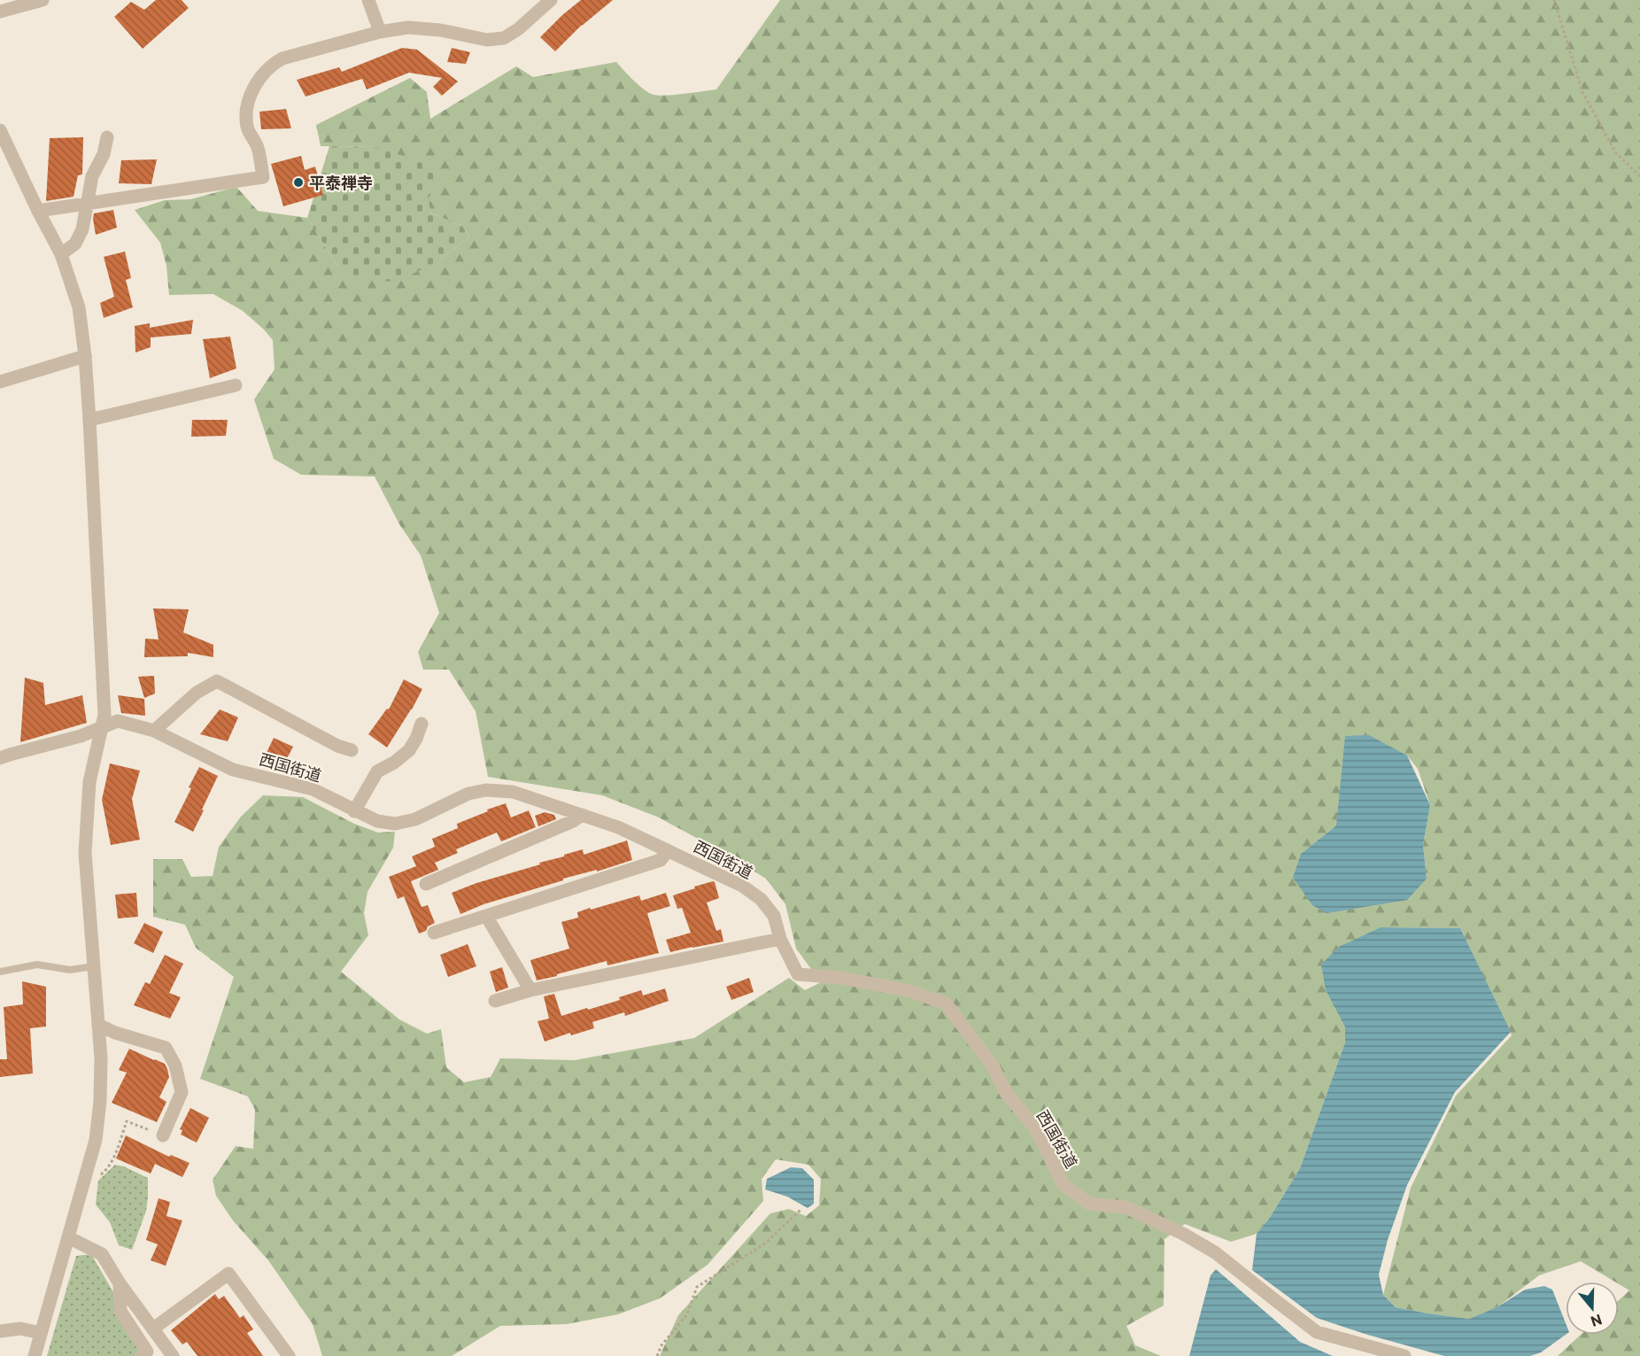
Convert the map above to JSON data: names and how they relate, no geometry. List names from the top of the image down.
{
  "streets": {
    "street": ["西国街道"]
  },
  "places": ["平泰禅寺"],
  "north": "bottom"
}
